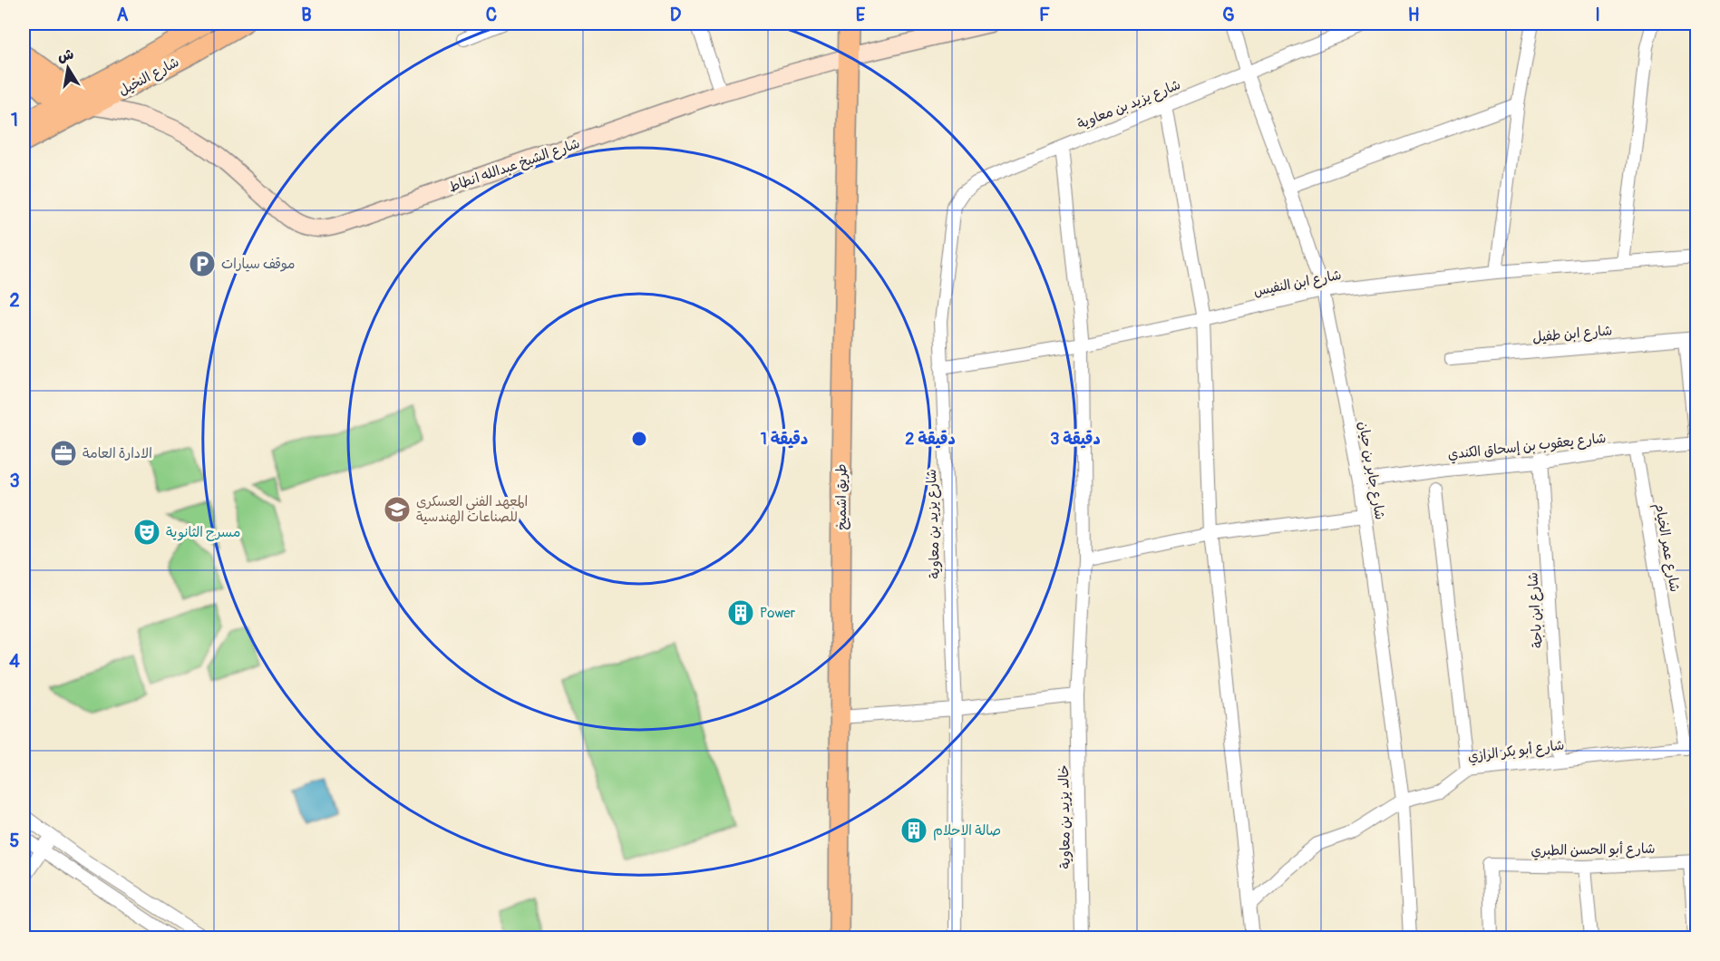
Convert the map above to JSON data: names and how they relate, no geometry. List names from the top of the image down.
{
  "streets": {
    "main road": ["شارع النخيل", "شارع الشيخ عبدالله انطاط", "طريق اشميخ"],
    "street": [
      "شارع يزيد بن معاوية",
      "شارع ابن النفيس",
      "شارع ابن طفيل",
      "شارع يعقوب بن إسحاق الكندي",
      "شارع جابر بن حيان",
      "شارع عمر الخيام",
      "شارع ابن باجة",
      "شارع أبو بكر الرازي",
      "خالد يزيد بن معاوية",
      "شارع أبو الحسن الطبري"
    ]
  },
  "crossings": [
    ["شارع النخيل", "شارع الشيخ عبدالله انطاط"],
    ["شارع يزيد بن معاوية", "شارع ابن النفيس"],
    ["شارع يزيد بن معاوية", "شارع جابر بن حيان"],
    ["شارع يزيد بن معاوية", "خالد يزيد بن معاوية"],
    ["شارع الشيخ عبدالله انطاط", "طريق اشميخ"],
    ["شارع ابن النفيس", "شارع جابر بن حيان"],
    ["شارع ابن النفيس", "خالد يزيد بن معاوية"],
    ["شارع يعقوب بن إسحاق الكندي", "شارع جابر بن حيان"],
    ["شارع يعقوب بن إسحاق الكندي", "شارع عمر الخيام"],
    ["شارع يعقوب بن إسحاق الكندي", "شارع ابن باجة"],
    ["شارع جابر بن حيان", "شارع أبو بكر الرازي"],
    ["شارع عمر الخيام", "شارع أبو بكر الرازي"],
    ["شارع ابن باجة", "شارع أبو بكر الرازي"]
  ],
  "places": {
    "parking": ["موقف سيارات"],
    "office": ["الادارة العامة"],
    "school or university": ["المعهد الفني العسكري للصناعات الهندسية"],
    "theatre": ["مسرح الثانوية"],
    "building": ["Power", "صالة الاحلام"]
  },
  "north": "top",
  "grid": {
    "columns": [
      "A",
      "B",
      "C",
      "D",
      "E",
      "F",
      "G",
      "H",
      "I"
    ],
    "rows": [
      "1",
      "2",
      "3",
      "4",
      "5"
    ]
  },
  "rings": ["1 دقيقة", "2 دقيقة", "3 دقيقة"]
}
